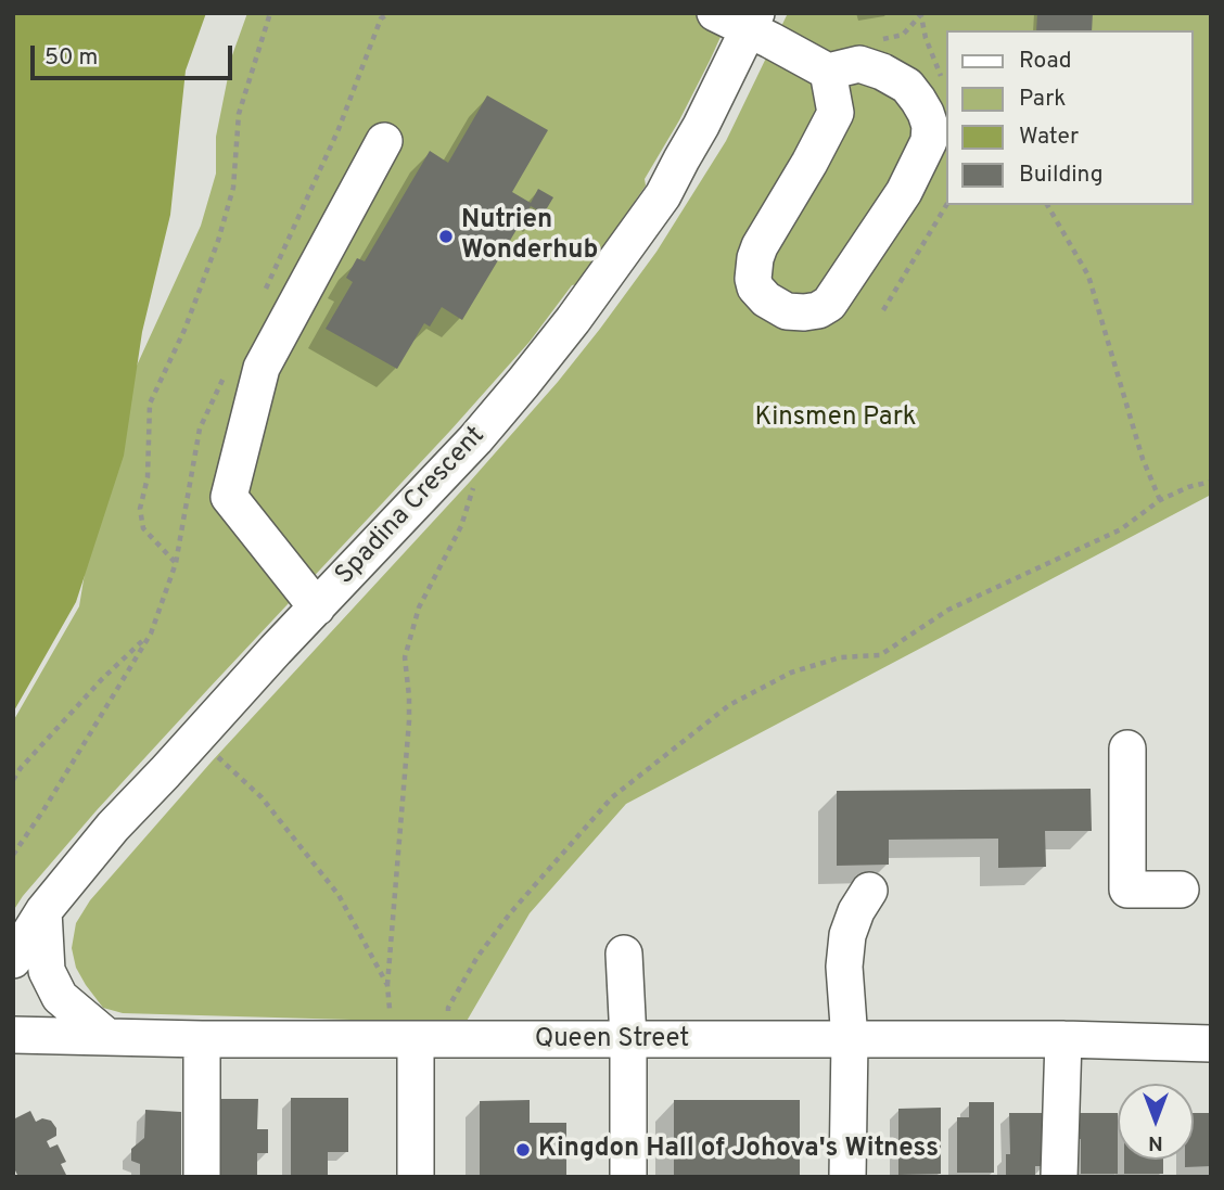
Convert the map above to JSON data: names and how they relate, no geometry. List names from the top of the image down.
{
  "streets": {
    "street": ["Spadina Crescent", "Queen Street"]
  },
  "parks": ["Kinsmen Park"],
  "places": ["Nutrien Wonderhub", "Kingdon Hall of Johova's Witness"],
  "legend": [
    "Road",
    "Park",
    "Water",
    "Building"
  ],
  "scale_bar": "50 m",
  "north": "bottom"
}
